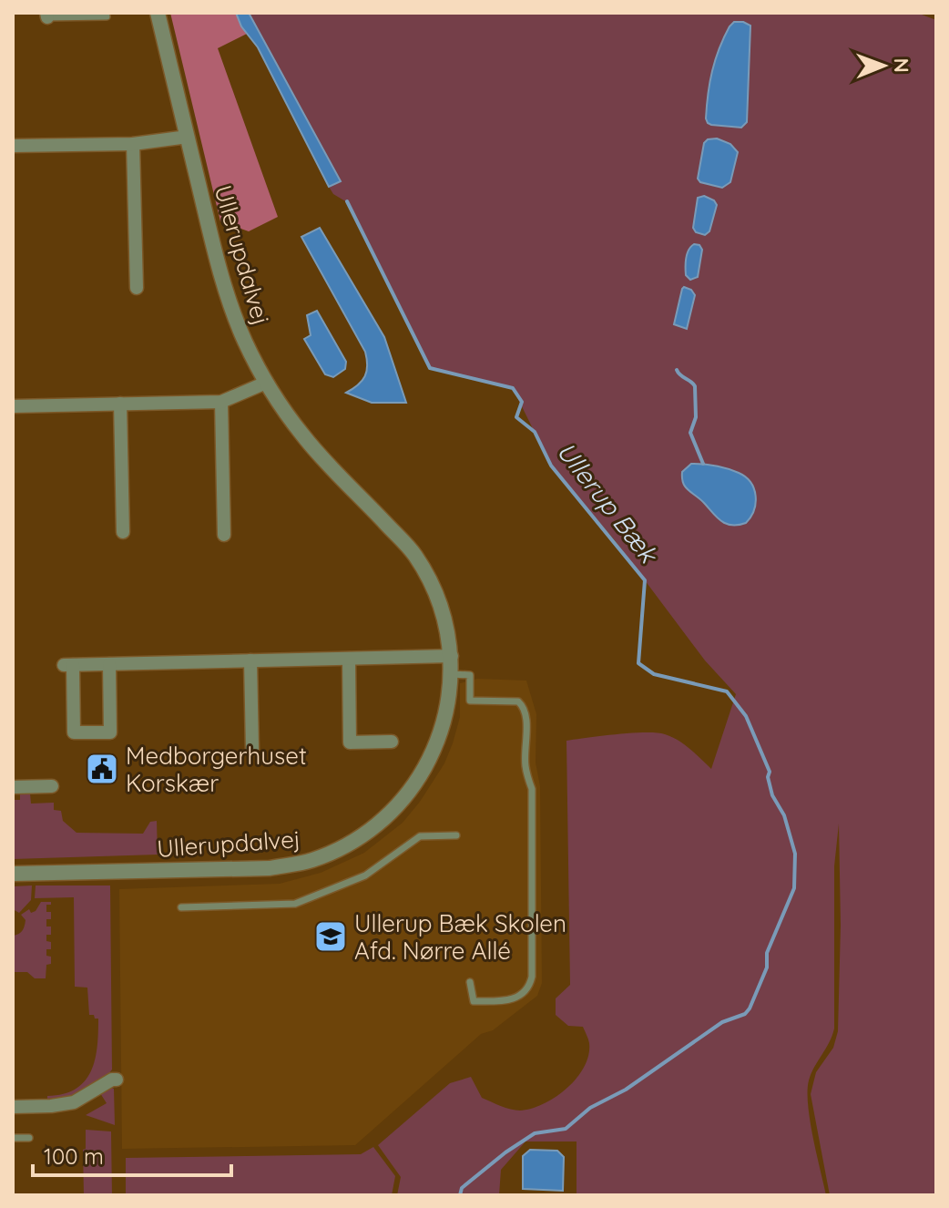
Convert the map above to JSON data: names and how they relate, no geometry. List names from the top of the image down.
{
  "streets": {
    "street": ["Ullerupdalvej"]
  },
  "water": ["Ullerup Bæk"],
  "places": {
    "public building": ["Medborgerhuset Korskær"],
    "school or university": ["Ullerup Bæk Skolen Afd. Nørre Allé"]
  },
  "scale_bar": "100 m",
  "north": "right"
}
